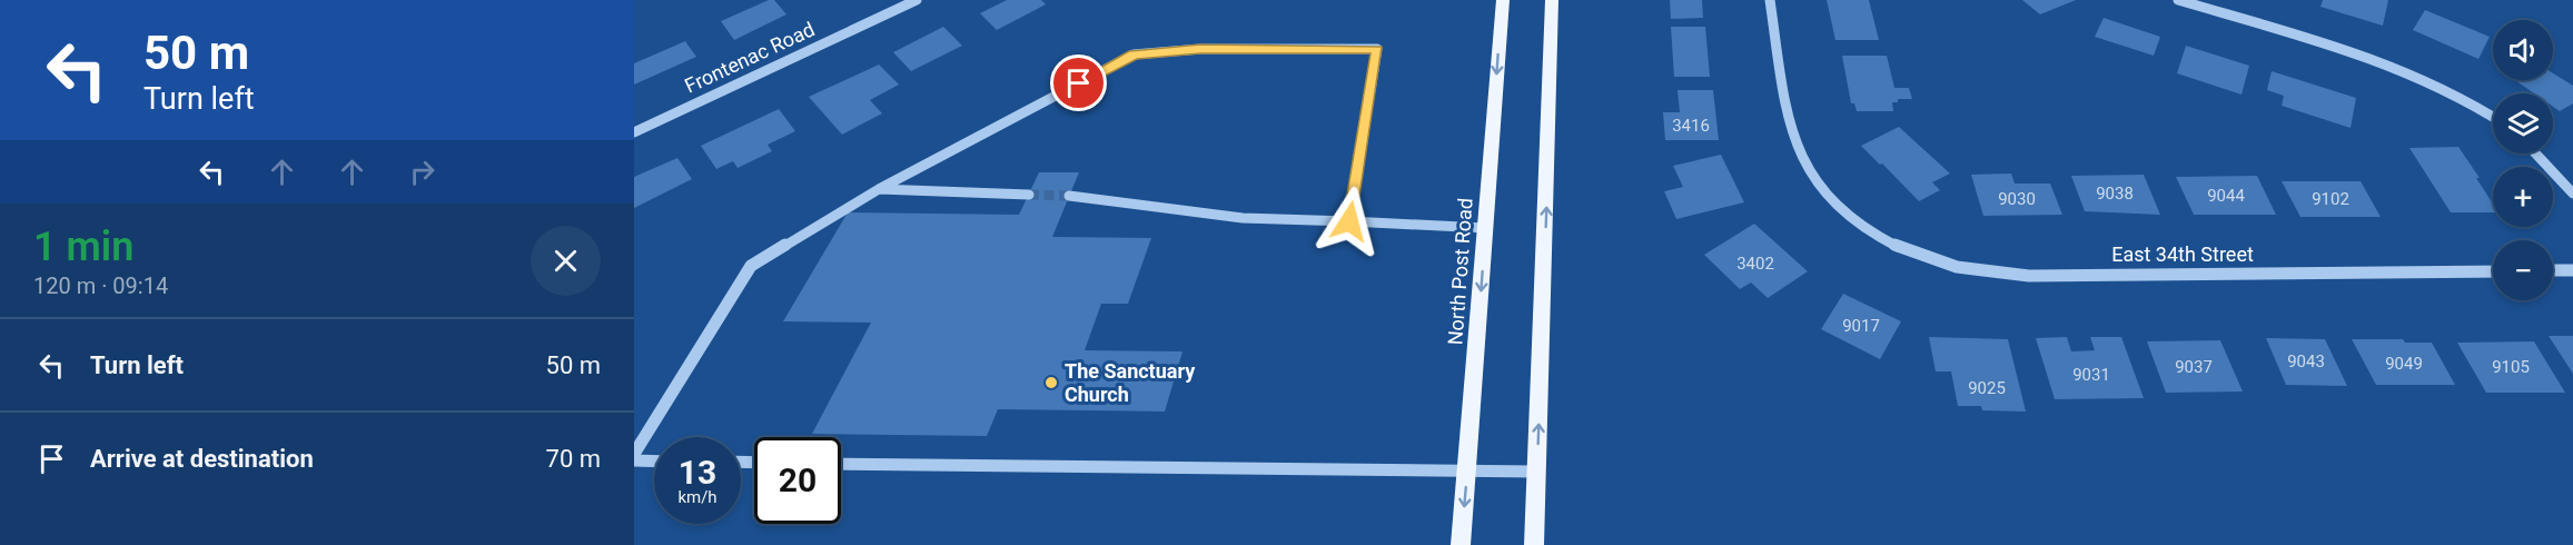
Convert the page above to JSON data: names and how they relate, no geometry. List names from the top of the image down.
{
  "streets": {
    "main road": ["North Post Road"],
    "street": ["Frontenac Road", "East 34th Street"]
  },
  "places": ["The Sanctuary Church"],
  "house_numbers": [
    "3416",
    "9038",
    "9044",
    "9030",
    "9102",
    "3402",
    "9017",
    "9043",
    "9049",
    "9037",
    "9105",
    "9031",
    "9025"
  ],
  "page": {
    "turn": ["50 m", "Turn left"],
    "map_buttons": ["+", "−"],
    "heading": ["1 min", "120 m · 09:14"],
    "list": [
      {
        "name": "Turn left",
        "value": "50 m"
      },
      {
        "name": "Arrive at destination",
        "value": "70 m"
      }
    ],
    "speed": "13 km/h",
    "limit": "20"
  }
}
